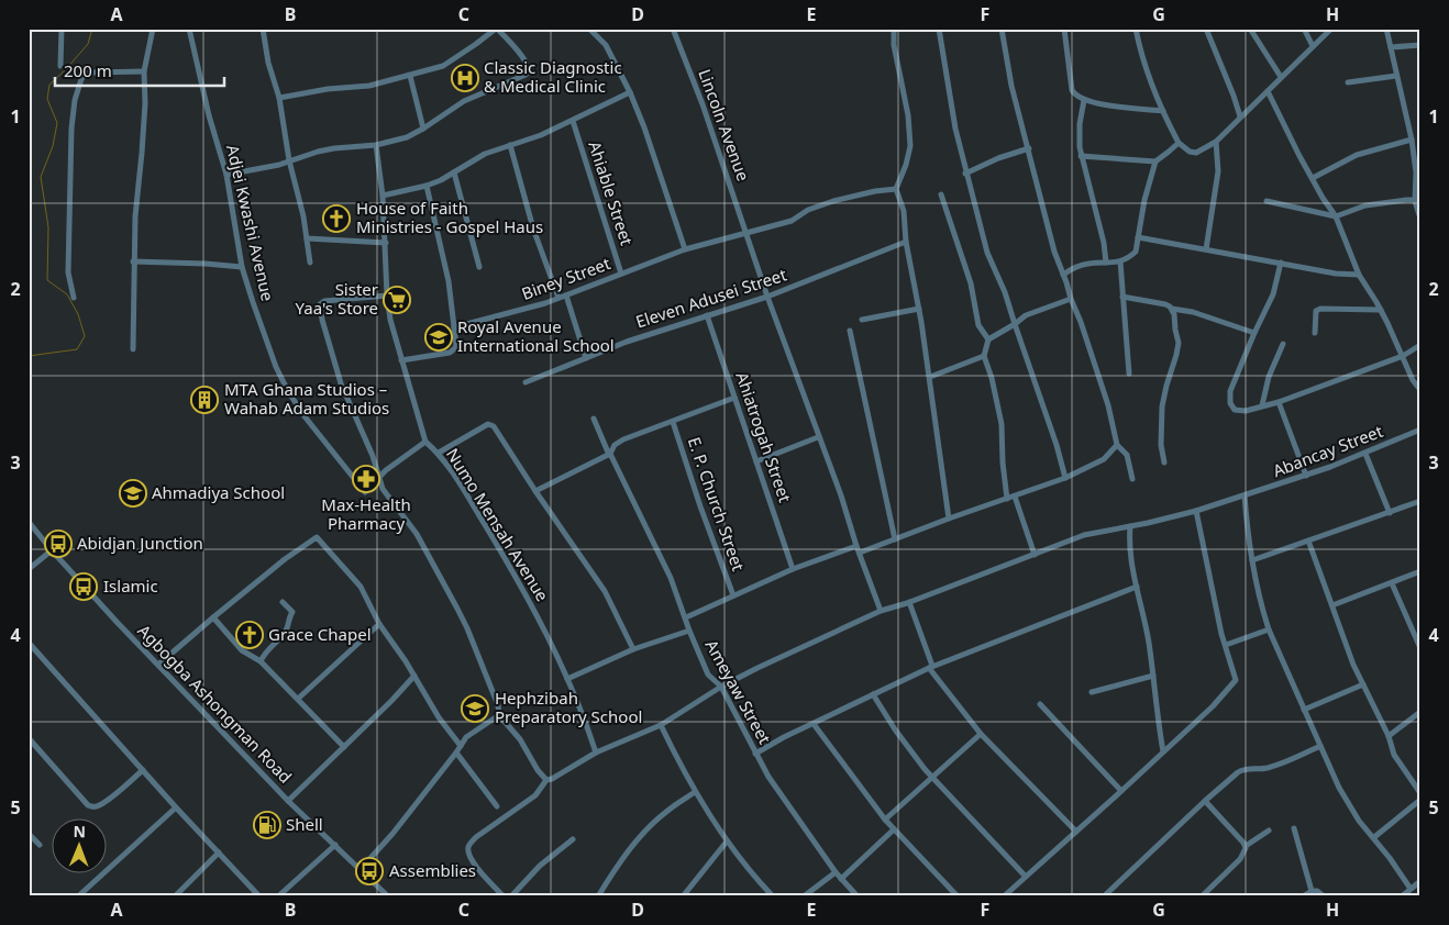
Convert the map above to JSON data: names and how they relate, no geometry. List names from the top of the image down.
{
  "streets": {
    "street": [
      "Lincoln Avenue",
      "Ahiable Street",
      "Adjei Kwashi Avenue",
      "Biney Street",
      "Eleven Adusei Street",
      "Ahiatrogah Street",
      "Abancay Street",
      "E. P. Church Street",
      "Numo Mensah Avenue",
      "Ameyaw Street",
      "Agbogba Ashongman Road"
    ]
  },
  "crossings": [
    ["Lincoln Avenue", "Biney Street"],
    ["Lincoln Avenue", "Eleven Adusei Street"],
    ["Lincoln Avenue", "Abancay Street"],
    ["Ahiable Street", "Biney Street"],
    ["Eleven Adusei Street", "Ahiatrogah Street"],
    ["Abancay Street", "Numo Mensah Avenue"],
    ["Abancay Street", "Ameyaw Street"]
  ],
  "places": {
    "hospital": ["Classic Diagnostic & Medical Clinic"],
    "church": ["House of Faith Ministries - Gospel Haus", "Grace Chapel"],
    "supermarket": ["Sister Yaa's Store"],
    "school or university": ["Royal Avenue International School", "Ahmadiya School", "Hephzibah Preparatory School"],
    "building": ["MTA Ghana Studios – Wahab Adam Studios"],
    "pharmacy": ["Max-Health Pharmacy"],
    "bus stop": ["Abidjan Junction", "Islamic", "Assemblies"],
    "fuel station": ["Shell"]
  },
  "scale_bar": "200 m",
  "north": "top",
  "grid": {
    "columns": [
      "A",
      "B",
      "C",
      "D",
      "E",
      "F",
      "G",
      "H"
    ],
    "rows": [
      "1",
      "2",
      "3",
      "4",
      "5"
    ]
  }
}
